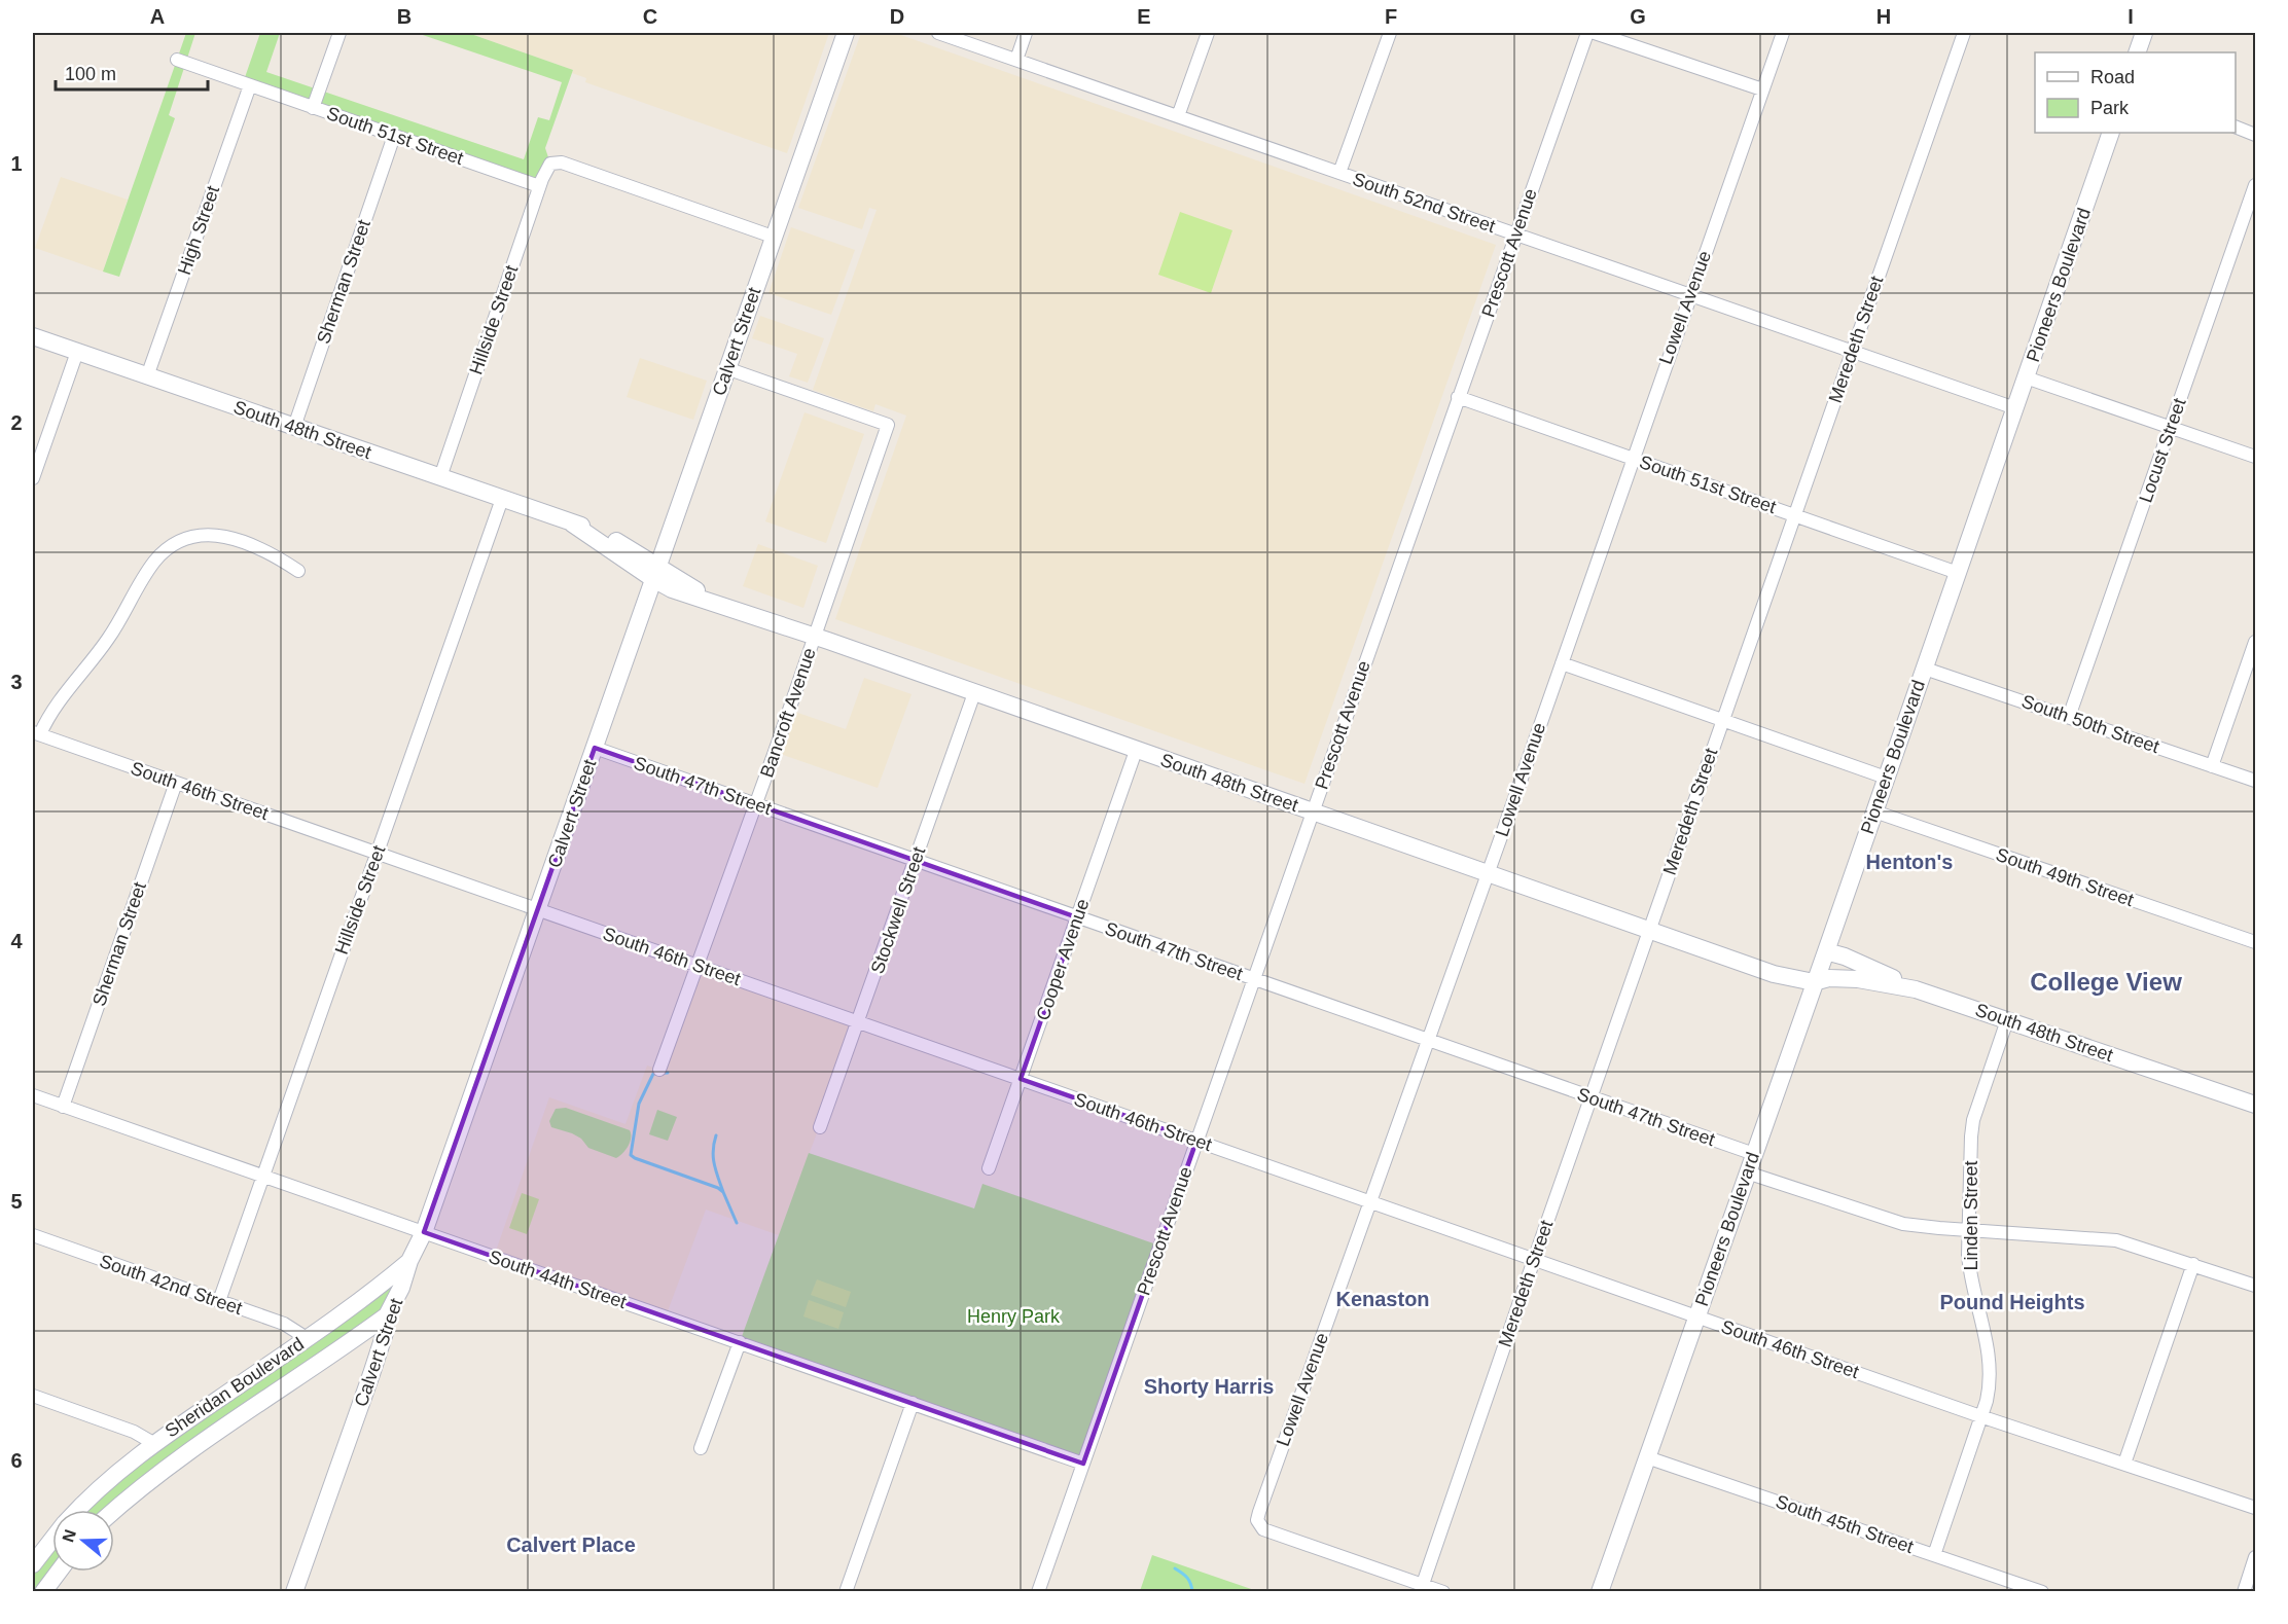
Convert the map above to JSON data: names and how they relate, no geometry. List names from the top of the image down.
{
  "streets": {
    "main road": [
      "Pioneers Boulevard",
      "Calvert Street",
      "South 48th Street",
      "Sheridan Boulevard"
    ],
    "street": [
      "South 51st Street",
      "South 52nd Street",
      "High Street",
      "Prescott Avenue",
      "Sherman Street",
      "Lowell Avenue",
      "Hillside Street",
      "Meredeth Street",
      "Locust Street",
      "Bancroft Avenue",
      "South 50th Street",
      "South 47th Street",
      "South 46th Street",
      "South 49th Street",
      "Stockwell Street",
      "Cooper Avenue",
      "Linden Street",
      "South 44th Street",
      "South 42nd Street",
      "South 45th Street"
    ]
  },
  "crossings": [
    ["South 51st Street", "High Street"],
    ["South 51st Street", "Prescott Avenue"],
    ["South 51st Street", "Sherman Street"],
    ["South 51st Street", "Pioneers Boulevard"],
    ["South 51st Street", "Lowell Avenue"],
    ["South 51st Street", "Hillside Street"],
    ["South 51st Street", "Meredeth Street"],
    ["South 52nd Street", "Prescott Avenue"],
    ["South 52nd Street", "Pioneers Boulevard"],
    ["South 52nd Street", "Lowell Avenue"],
    ["South 52nd Street", "Meredeth Street"],
    ["High Street", "South 48th Street"],
    ["Prescott Avenue", "South 48th Street"],
    ["Prescott Avenue", "South 47th Street"],
    ["Prescott Avenue", "South 46th Street"],
    ["Prescott Avenue", "South 44th Street"],
    ["Sherman Street", "South 48th Street"],
    ["Sherman Street", "South 46th Street"],
    ["Sherman Street", "South 44th Street"],
    ["Pioneers Boulevard", "South 48th Street"],
    ["Pioneers Boulevard", "South 50th Street"],
    ["Pioneers Boulevard", "South 47th Street"],
    ["Pioneers Boulevard", "South 46th Street"],
    ["Pioneers Boulevard", "South 49th Street"],
    ["Pioneers Boulevard", "South 45th Street"],
    ["Lowell Avenue", "Meredeth Street"],
    ["Lowell Avenue", "South 48th Street"],
    ["Lowell Avenue", "South 47th Street"],
    ["Lowell Avenue", "South 46th Street"],
    ["Hillside Street", "Calvert Street"],
    ["Hillside Street", "South 48th Street"],
    ["Hillside Street", "South 46th Street"],
    ["Hillside Street", "South 44th Street"],
    ["Hillside Street", "South 42nd Street"],
    ["Meredeth Street", "South 48th Street"],
    ["Meredeth Street", "South 47th Street"],
    ["Meredeth Street", "South 46th Street"],
    ["Calvert Street", "South 48th Street"],
    ["Calvert Street", "Bancroft Avenue"],
    ["Calvert Street", "South 47th Street"],
    ["Calvert Street", "South 46th Street"],
    ["Calvert Street", "South 44th Street"],
    ["Calvert Street", "Sheridan Boulevard"],
    ["South 48th Street", "Bancroft Avenue"],
    ["South 48th Street", "Stockwell Street"],
    ["South 48th Street", "Cooper Avenue"],
    ["South 48th Street", "Linden Street"],
    ["Locust Street", "South 50th Street"],
    ["Bancroft Avenue", "South 47th Street"],
    ["Bancroft Avenue", "South 46th Street"],
    ["South 47th Street", "Stockwell Street"],
    ["South 47th Street", "Cooper Avenue"],
    ["South 46th Street", "Stockwell Street"],
    ["South 46th Street", "Cooper Avenue"],
    ["South 46th Street", "Linden Street"],
    ["Linden Street", "South 45th Street"],
    ["South 42nd Street", "Sheridan Boulevard"]
  ],
  "districts": [
    "Henton's",
    "College View",
    "Kenaston",
    "Pound Heights",
    "Shorty Harris",
    "Calvert Place"
  ],
  "parks": ["Henry Park"],
  "legend": ["Road", "Park"],
  "scale_bar": "100 m",
  "north": "left",
  "grid": {
    "columns": [
      "A",
      "B",
      "C",
      "D",
      "E",
      "F",
      "G",
      "H",
      "I"
    ],
    "rows": [
      "1",
      "2",
      "3",
      "4",
      "5",
      "6"
    ]
  }
}
